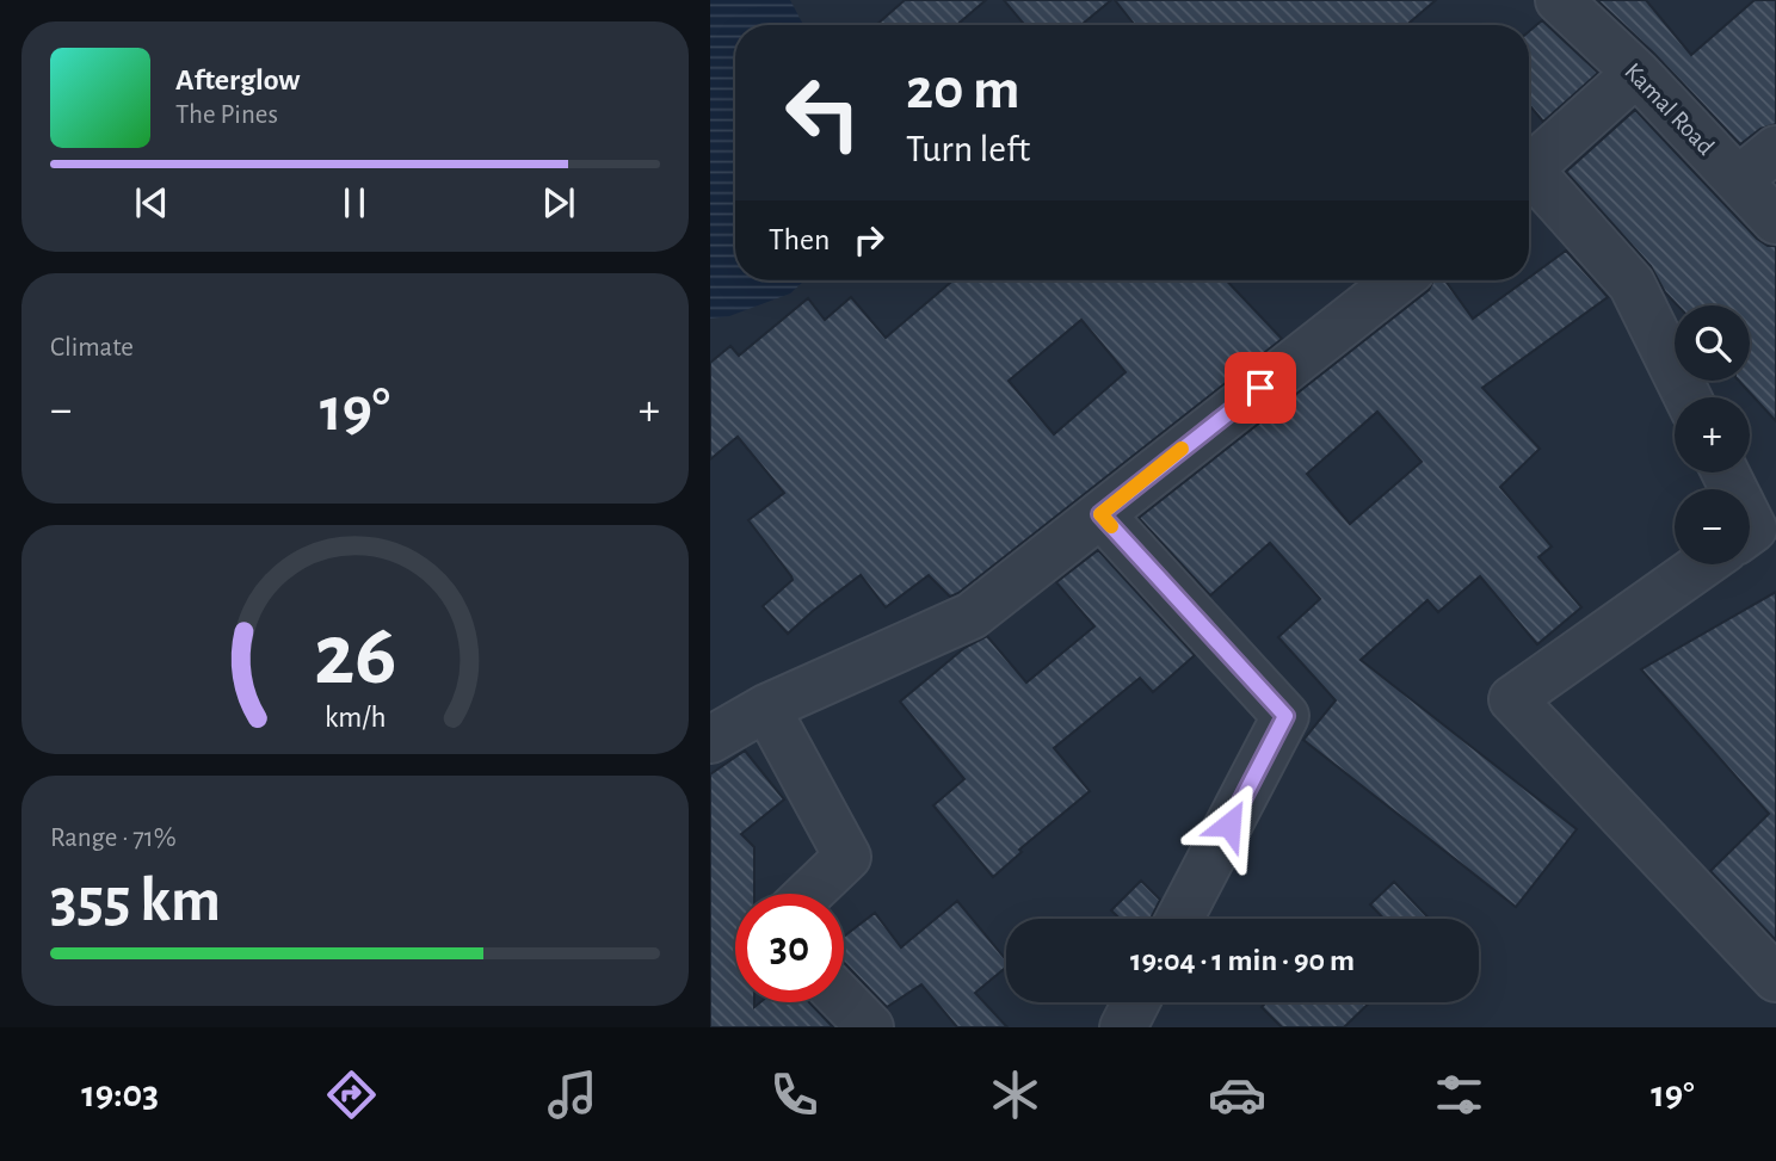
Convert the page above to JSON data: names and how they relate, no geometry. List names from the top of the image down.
{
  "streets": {
    "street": ["Kamal Road"]
  },
  "page": {
    "turn": ["20 m", "Turn left"],
    "song": ["Afterglow", "The Pines"],
    "then": "Then",
    "tile": [
      "Climate",
      ["Range · 71%", "355 km"]
    ],
    "map_buttons": ["+", "−"],
    "heat": ["−", "19°", "+"],
    "limit": "30",
    "trip": "19:04 · 1 min · 90 m",
    "tabs": ["19:03", "19°"],
    "gauge": ["26", "km/h"]
  }
}
